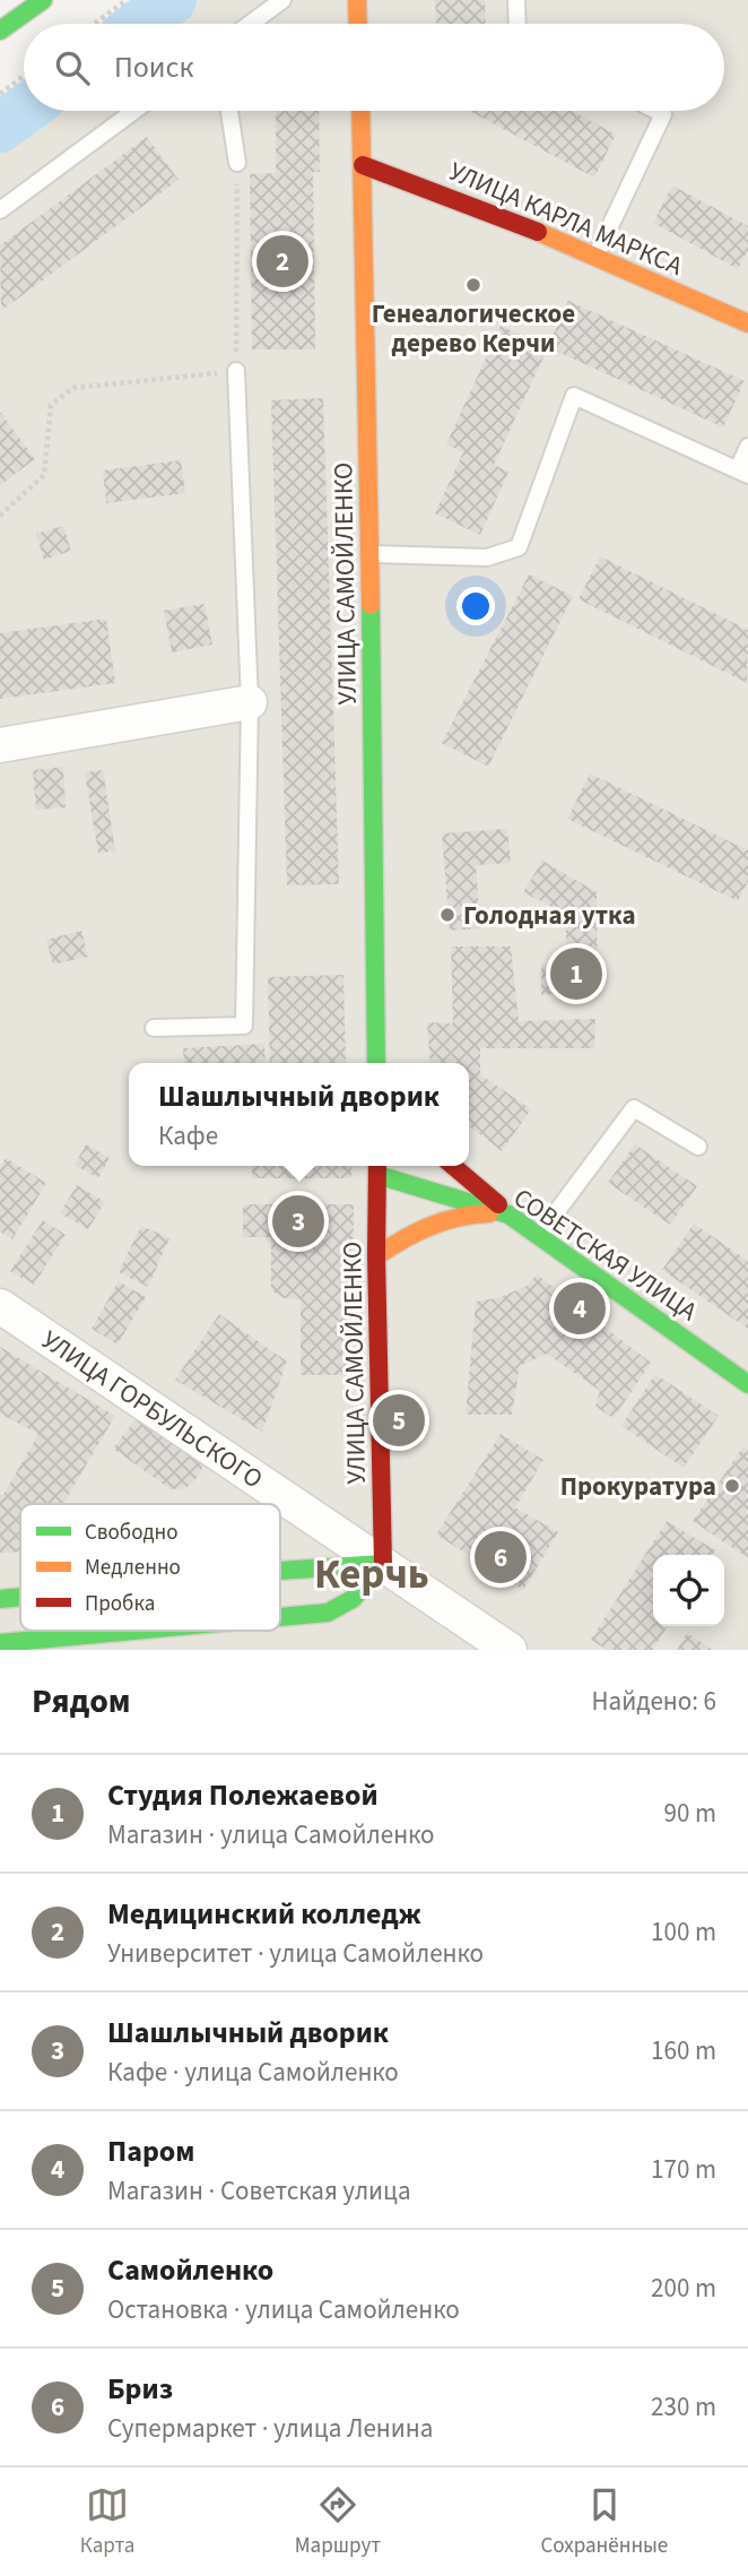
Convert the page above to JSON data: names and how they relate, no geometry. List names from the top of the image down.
{
  "streets": {
    "main road": ["УЛИЦА КАРЛА МАРКСА", "УЛИЦА САМОЙЛЕНКО", "СОВЕТСКАЯ УЛИЦА"],
    "street": ["УЛИЦА ГОРБУЛЬСКОГО"]
  },
  "crossings": [
    ["УЛИЦА КАРЛА МАРКСА", "УЛИЦА САМОЙЛЕНКО"],
    ["УЛИЦА САМОЙЛЕНКО", "СОВЕТСКАЯ УЛИЦА"],
    ["УЛИЦА САМОЙЛЕНКО", "УЛИЦА ГОРБУЛЬСКОГО"]
  ],
  "districts": ["Керчь"],
  "places": ["Генеалогическое дерево Керчи", "Голодная утка", "Прокуратура"],
  "legend": ["Свободно", "Медленно", "Пробка"],
  "page": {
    "search": "Поиск",
    "pins": [
      "2",
      "1",
      "3",
      "4",
      "5",
      "6"
    ],
    "popup": ["Шашлычный дворик", "Кафе"],
    "heading": ["Рядом", "Найдено: 6"],
    "list": [
      {
        "mark": "1",
        "name": "Студия Полежаевой",
        "note": "Магазин · улица Самойленко",
        "value": "90 m"
      },
      {
        "mark": "2",
        "name": "Медицинский колледж",
        "note": "Университет · улица Самойленко",
        "value": "100 m"
      },
      {
        "mark": "3",
        "name": "Шашлычный дворик",
        "note": "Кафе · улица Самойленко",
        "value": "160 m"
      },
      {
        "mark": "4",
        "name": "Паром",
        "note": "Магазин · Советская улица",
        "value": "170 m"
      },
      {
        "mark": "5",
        "name": "Самойленко",
        "note": "Остановка · улица Самойленко",
        "value": "200 m"
      },
      {
        "mark": "6",
        "name": "Бриз",
        "note": "Супермаркет · улица Ленина",
        "value": "230 m"
      }
    ],
    "nav": ["Карта", "Маршрут", "Сохранённые"]
  }
}
